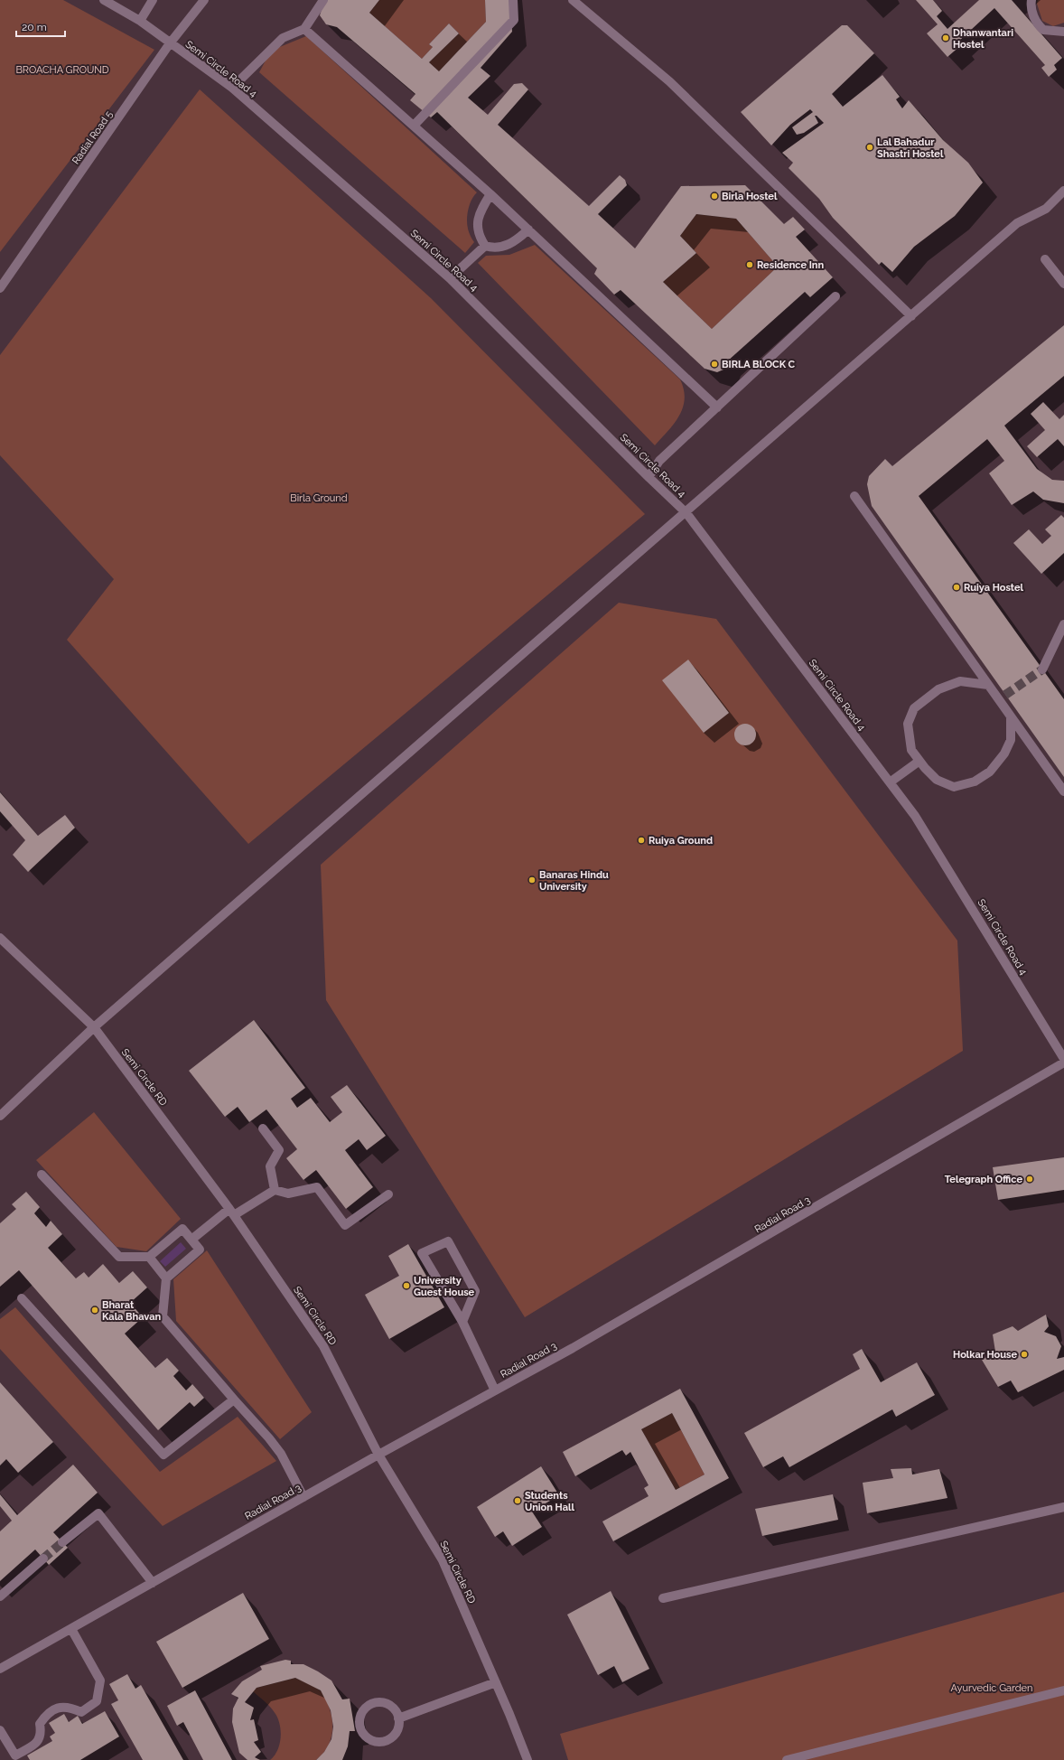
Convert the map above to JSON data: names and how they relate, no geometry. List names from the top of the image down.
{
  "streets": {
    "street": [
      "Semi Circle Road 4",
      "Radial Road 5",
      "Semi Circle RD",
      "Radial Road 3"
    ]
  },
  "crossings": [
    ["Semi Circle Road 4", "Radial Road 5"],
    ["Semi Circle RD", "Radial Road 3"]
  ],
  "parks": ["BROACHA GROUND", "Birla Ground", "Ayurvedic Garden"],
  "places": [
    "Dhanwantari Hostel",
    "Lal Bahadur Shastri Hostel",
    "Birla Hostel",
    "Residence Inn",
    "BIRLA BLOCK C",
    "Ruiya Hostel",
    "Ruiya Ground",
    "Banaras Hindu University",
    "Telegraph Office",
    "University Guest House",
    "Bharat Kala Bhavan",
    "Holkar House",
    "Students Union Hall"
  ],
  "scale_bar": "20 m"
}
